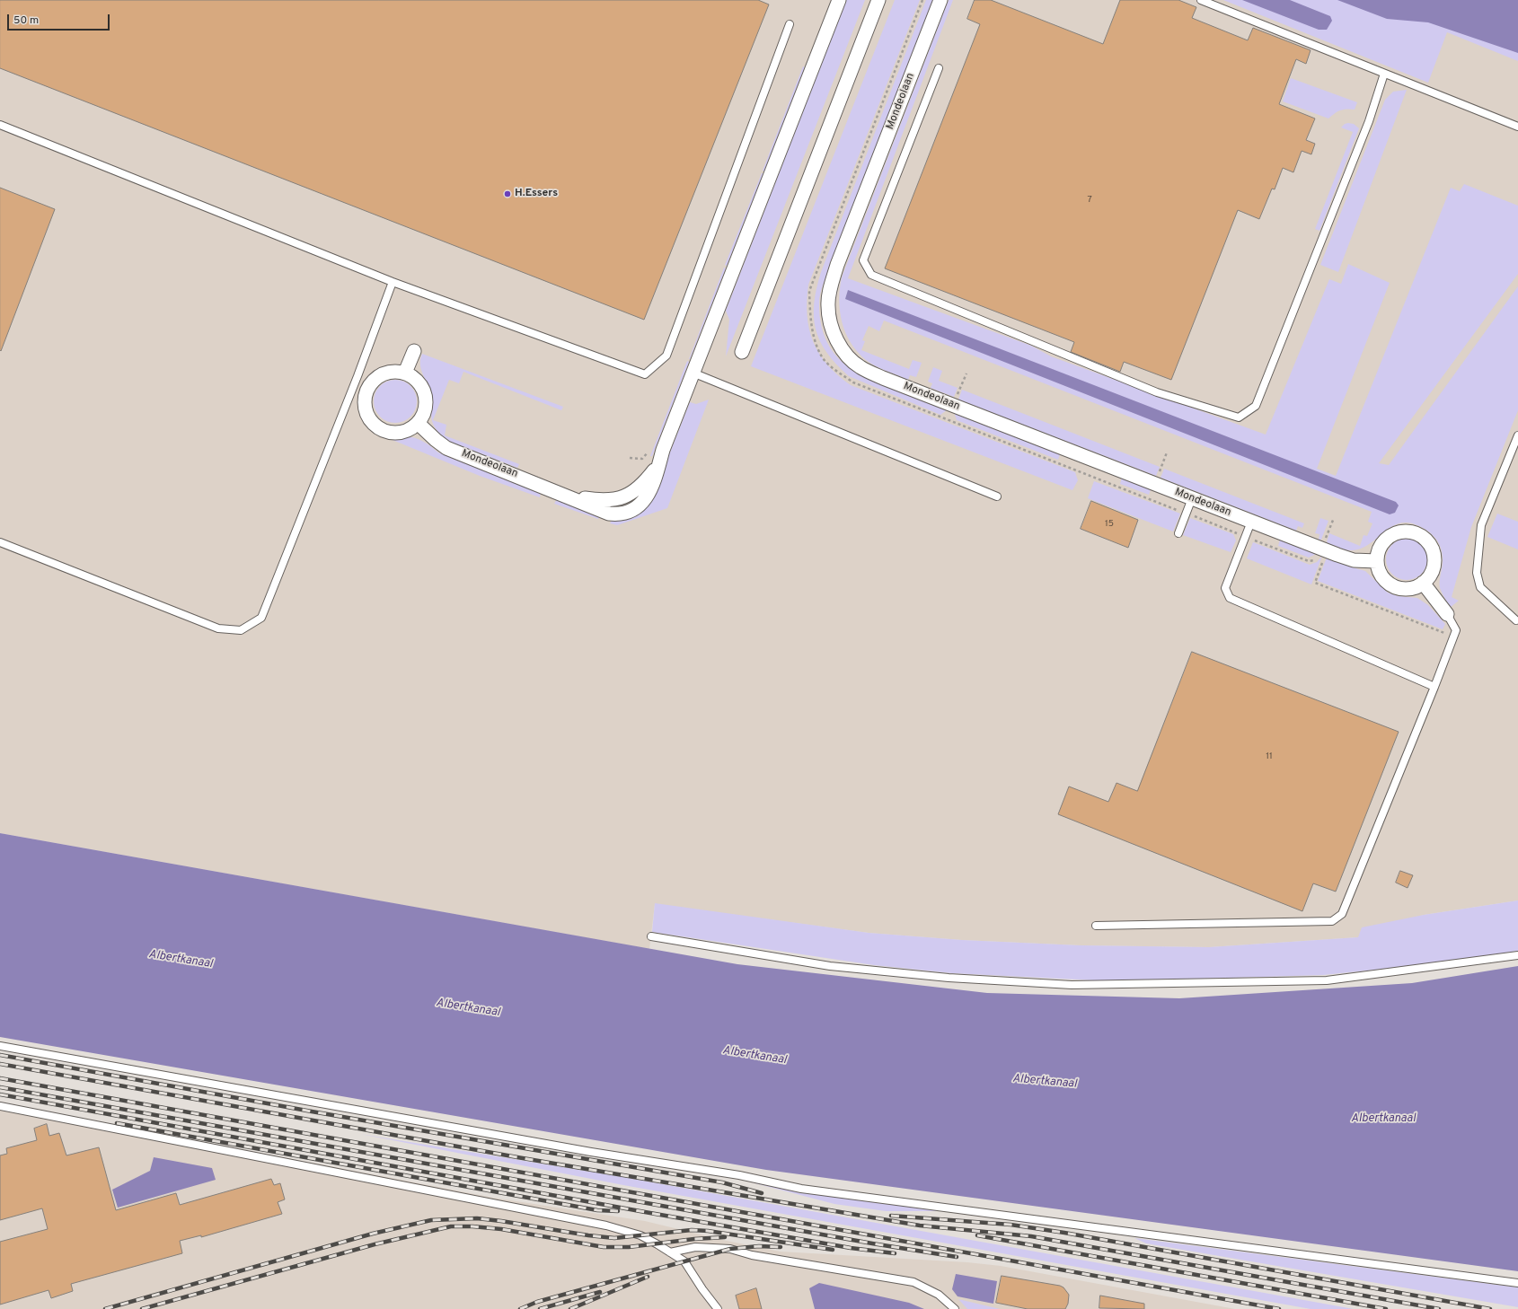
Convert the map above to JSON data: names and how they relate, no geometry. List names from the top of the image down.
{
  "streets": {
    "street": ["Mondeolaan"]
  },
  "water": ["Albertkanaal"],
  "places": ["H.Essers"],
  "house_numbers": ["7", "15", "11"],
  "scale_bar": "50 m"
}
